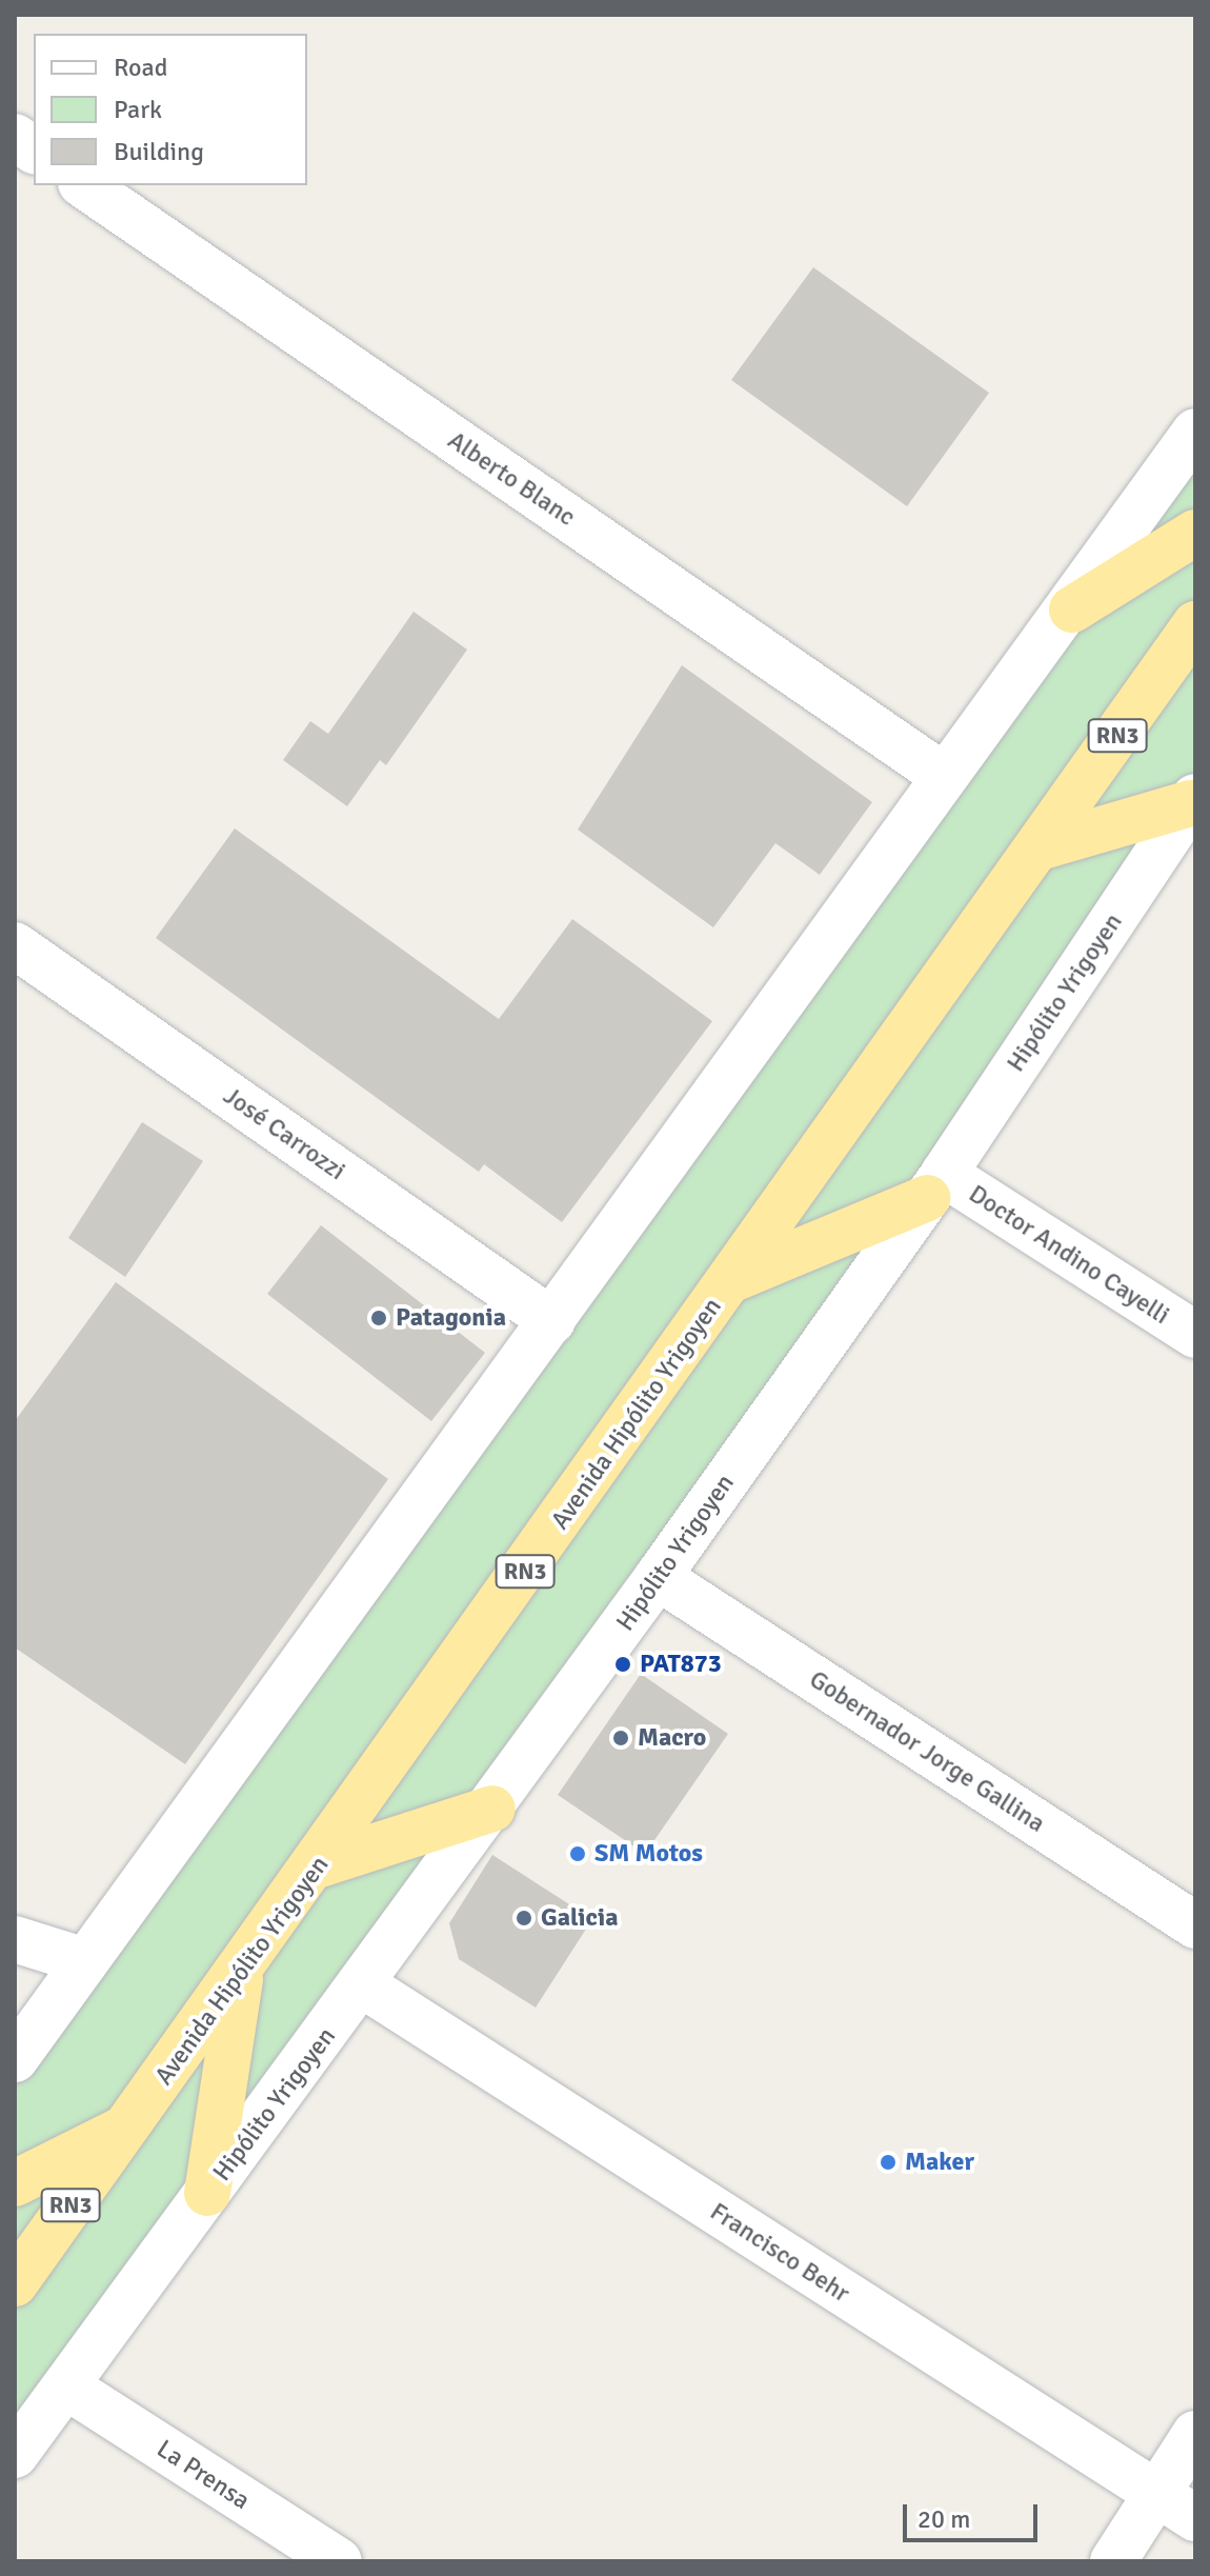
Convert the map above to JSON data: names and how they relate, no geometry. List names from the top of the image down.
{
  "streets": {
    "highway": ["RN3", "Avenida Hipólito Yrigoyen"],
    "street": [
      "Alberto Blanc",
      "Hipólito Yrigoyen",
      "José Carrozzi",
      "Doctor Andino Cayelli",
      "Gobernador Jorge Gallina",
      "Francisco Behr",
      "La Prensa"
    ]
  },
  "crossings": [
    ["Hipólito Yrigoyen", "Doctor Andino Cayelli"],
    ["Hipólito Yrigoyen", "Gobernador Jorge Gallina"],
    ["Hipólito Yrigoyen", "Francisco Behr"],
    ["Hipólito Yrigoyen", "La Prensa"]
  ],
  "places": [
    "Patagonia",
    "PAT873",
    "Macro",
    "SM Motos",
    "Galicia",
    "Maker"
  ],
  "legend": ["Road", "Park", "Building"],
  "scale_bar": "20 m"
}
